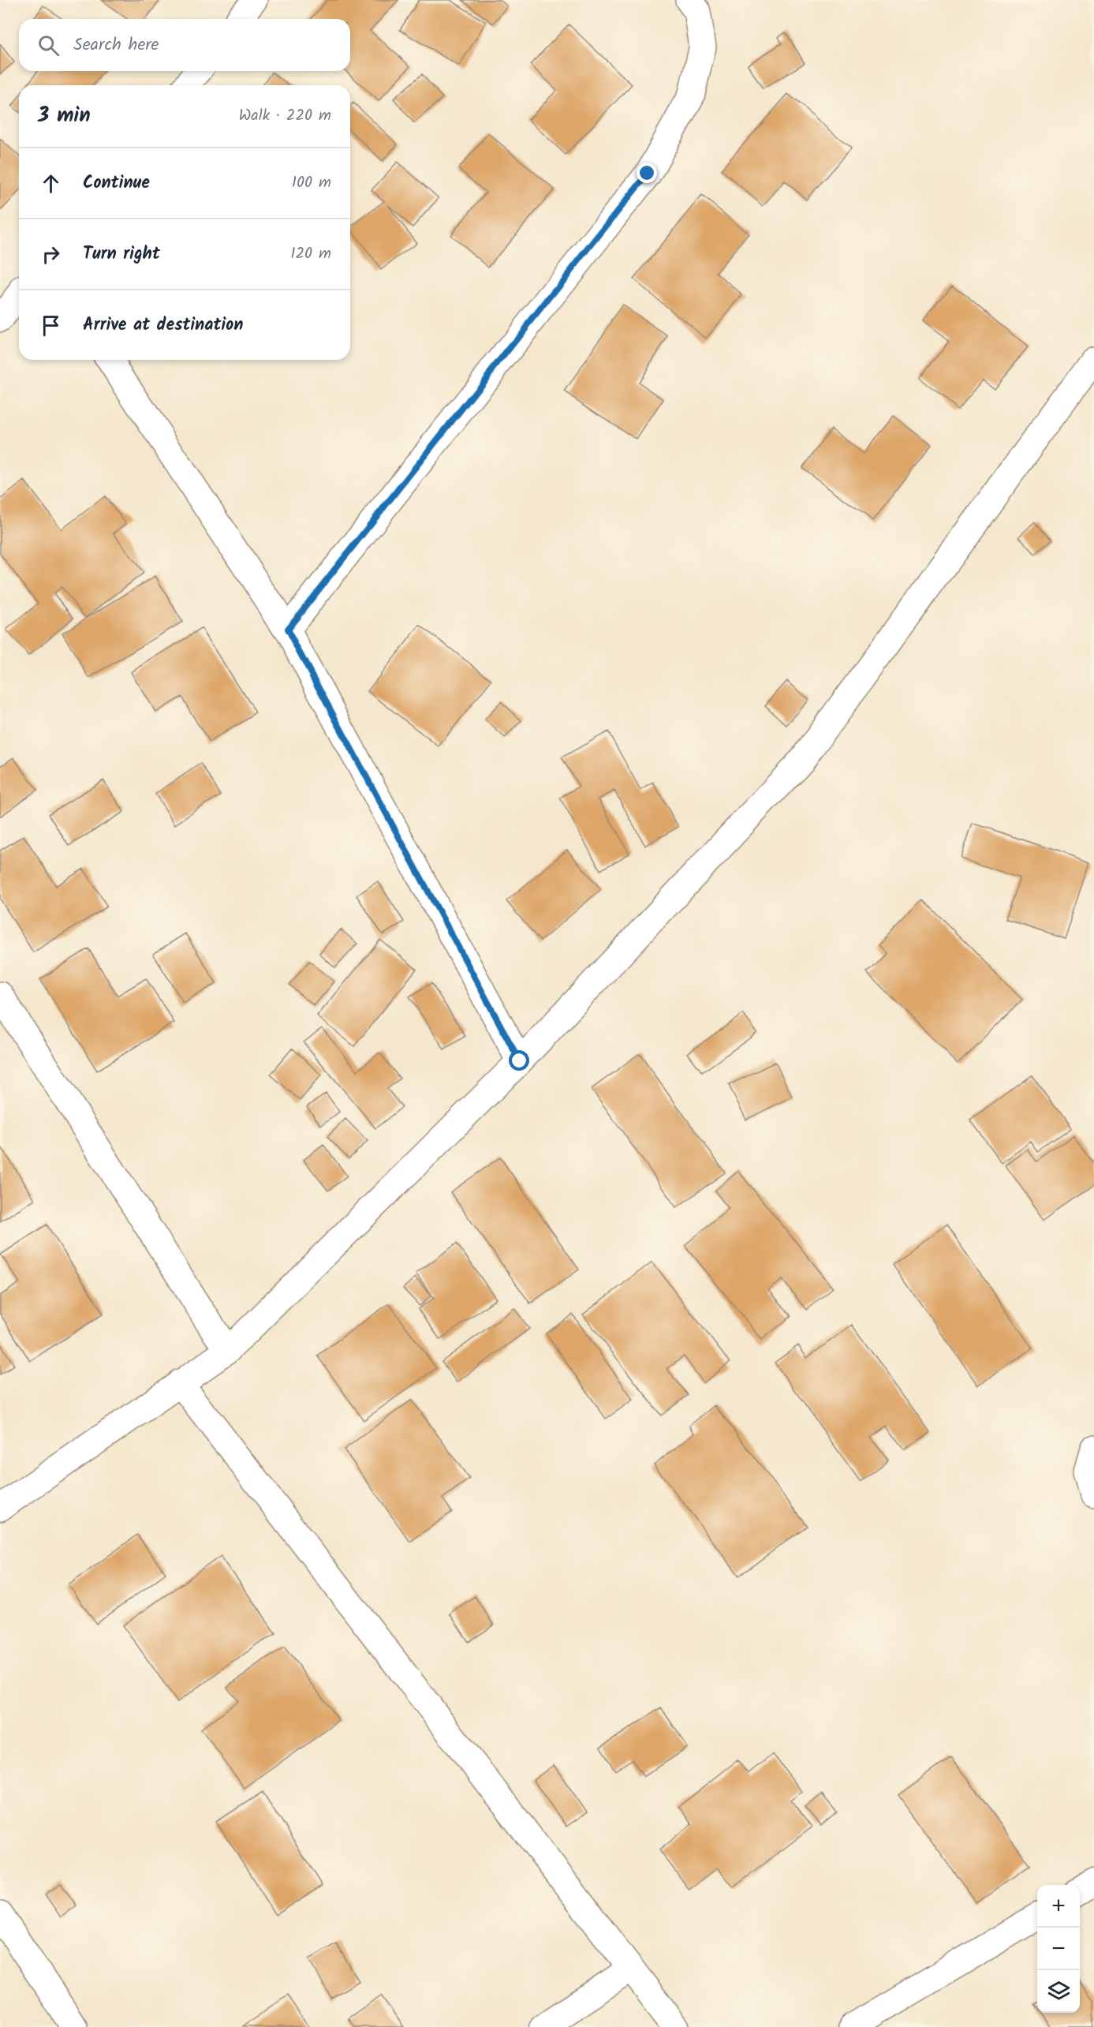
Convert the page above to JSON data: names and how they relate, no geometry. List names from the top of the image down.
{
  "page": {
    "search": "Search here",
    "heading": ["3 min", "Walk · 220 m"],
    "list": [
      ["Continue", "100 m"],
      ["Turn right", "120 m"],
      "Arrive at destination"
    ],
    "map_buttons": ["+", "−"]
  }
}
